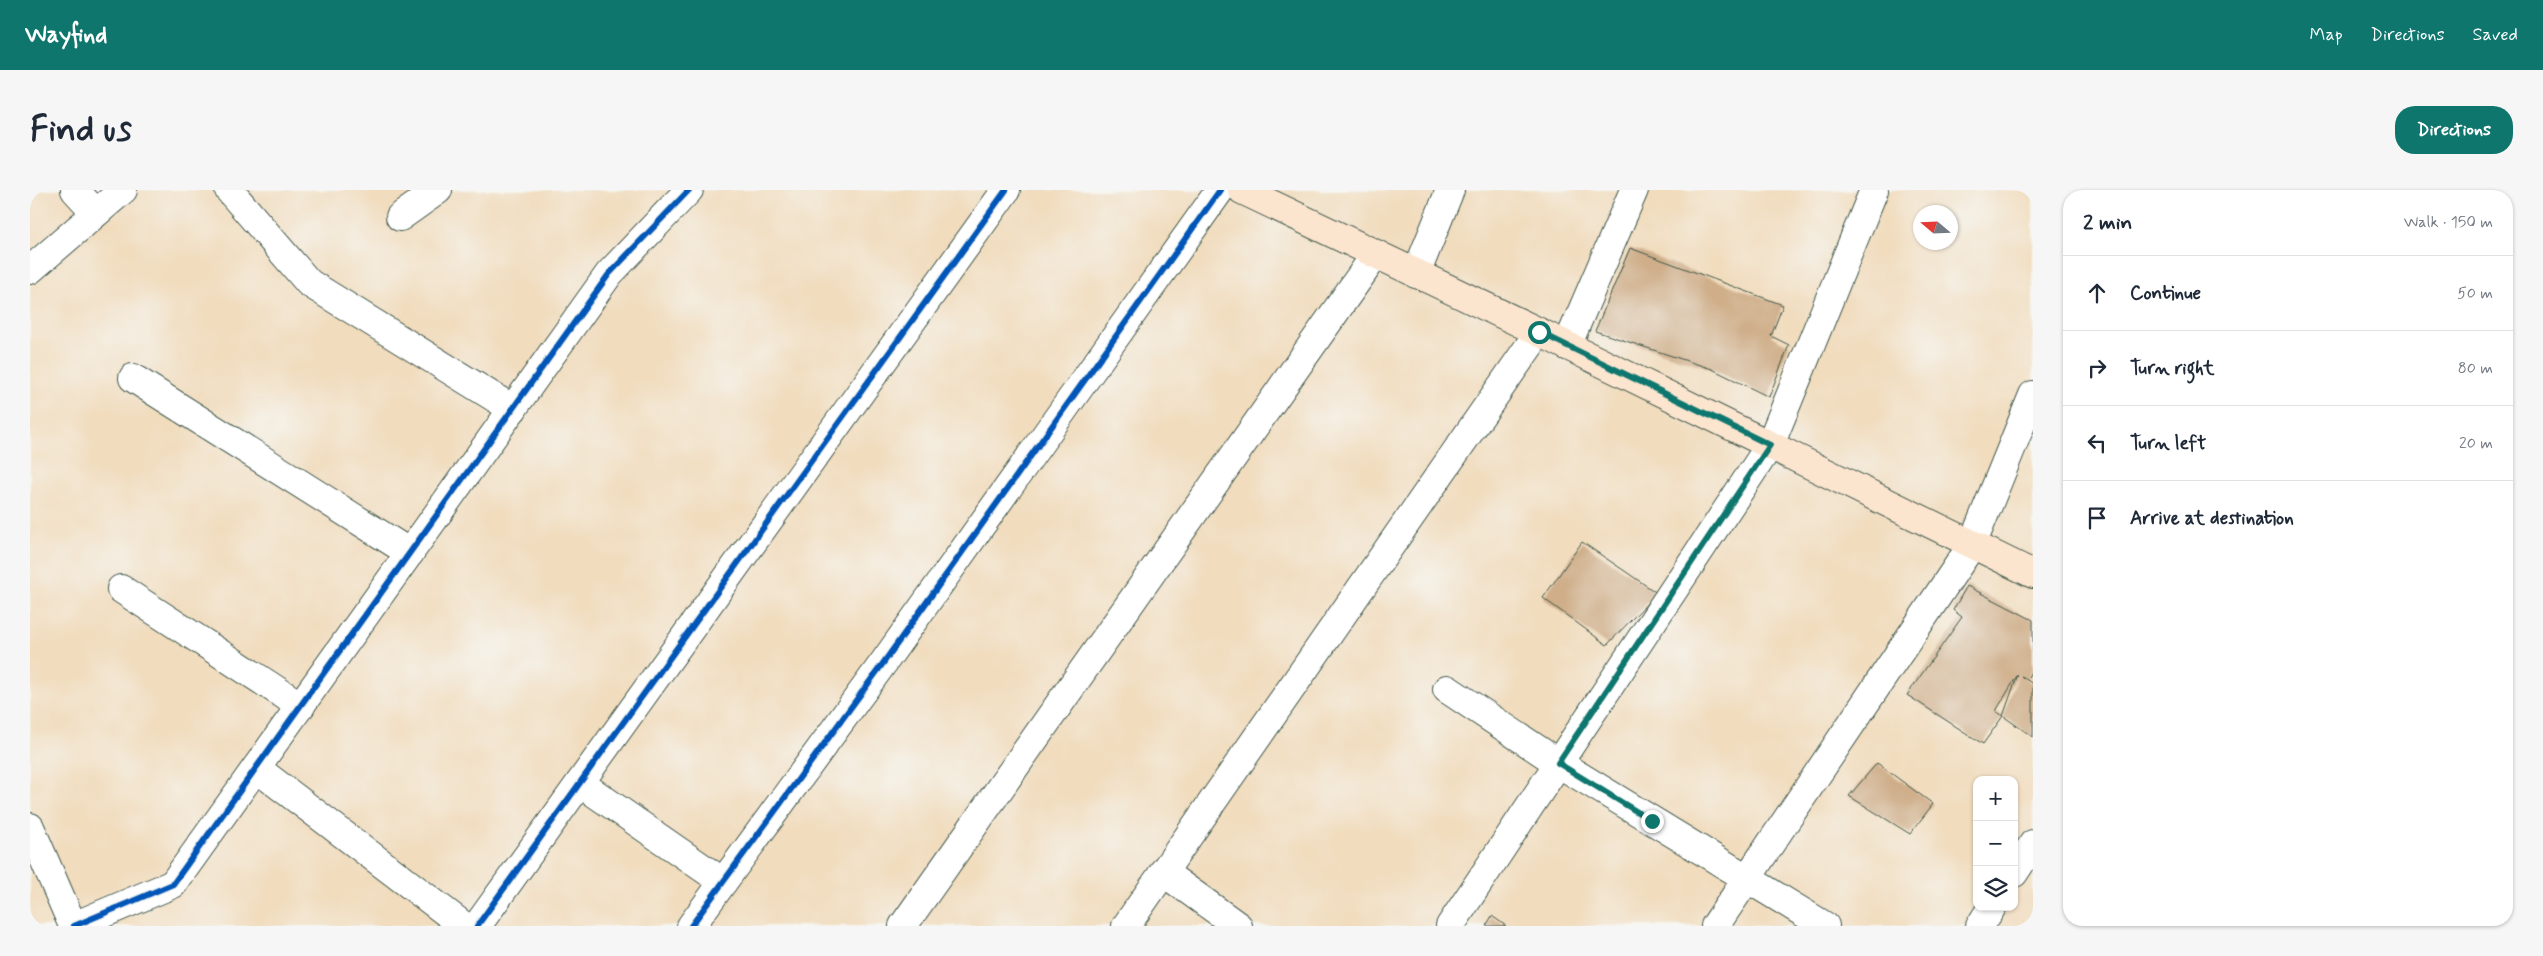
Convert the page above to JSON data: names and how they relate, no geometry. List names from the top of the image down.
{
  "north": "left",
  "page": {
    "header": "Wayfind",
    "nav": ["Map", "Directions", "Saved"],
    "buttons": "Directions",
    "title": "Find us",
    "heading": ["2 min", "Walk · 150 m"],
    "list": [
      ["Continue", "50 m"],
      ["Turn right", "80 m"],
      ["Turn left", "20 m"],
      "Arrive at destination"
    ],
    "map_buttons": ["+", "−"]
  }
}
